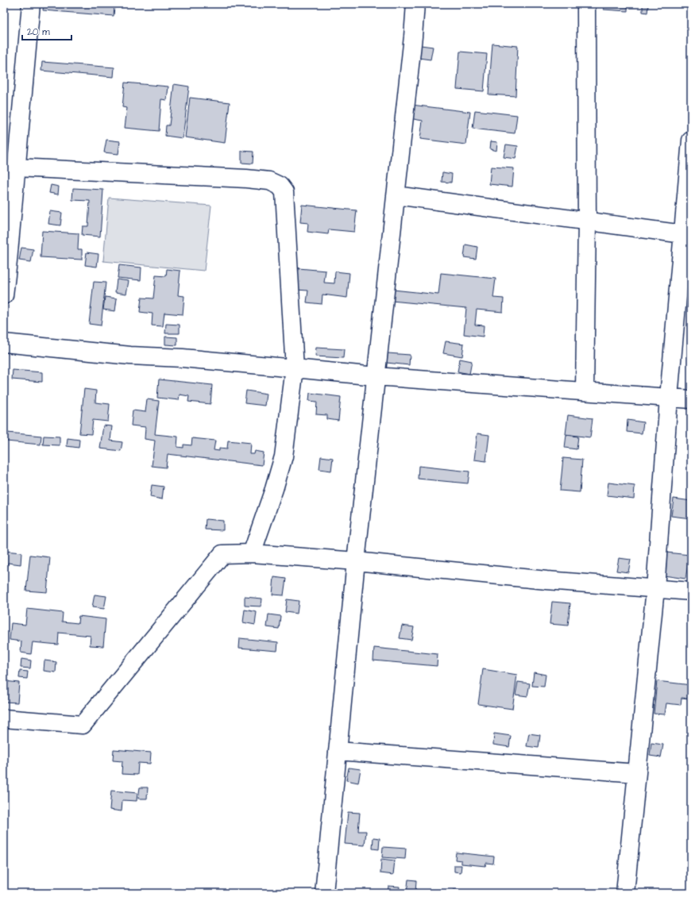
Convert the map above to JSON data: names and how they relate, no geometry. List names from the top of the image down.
{
  "scale_bar": "20 m"
}
